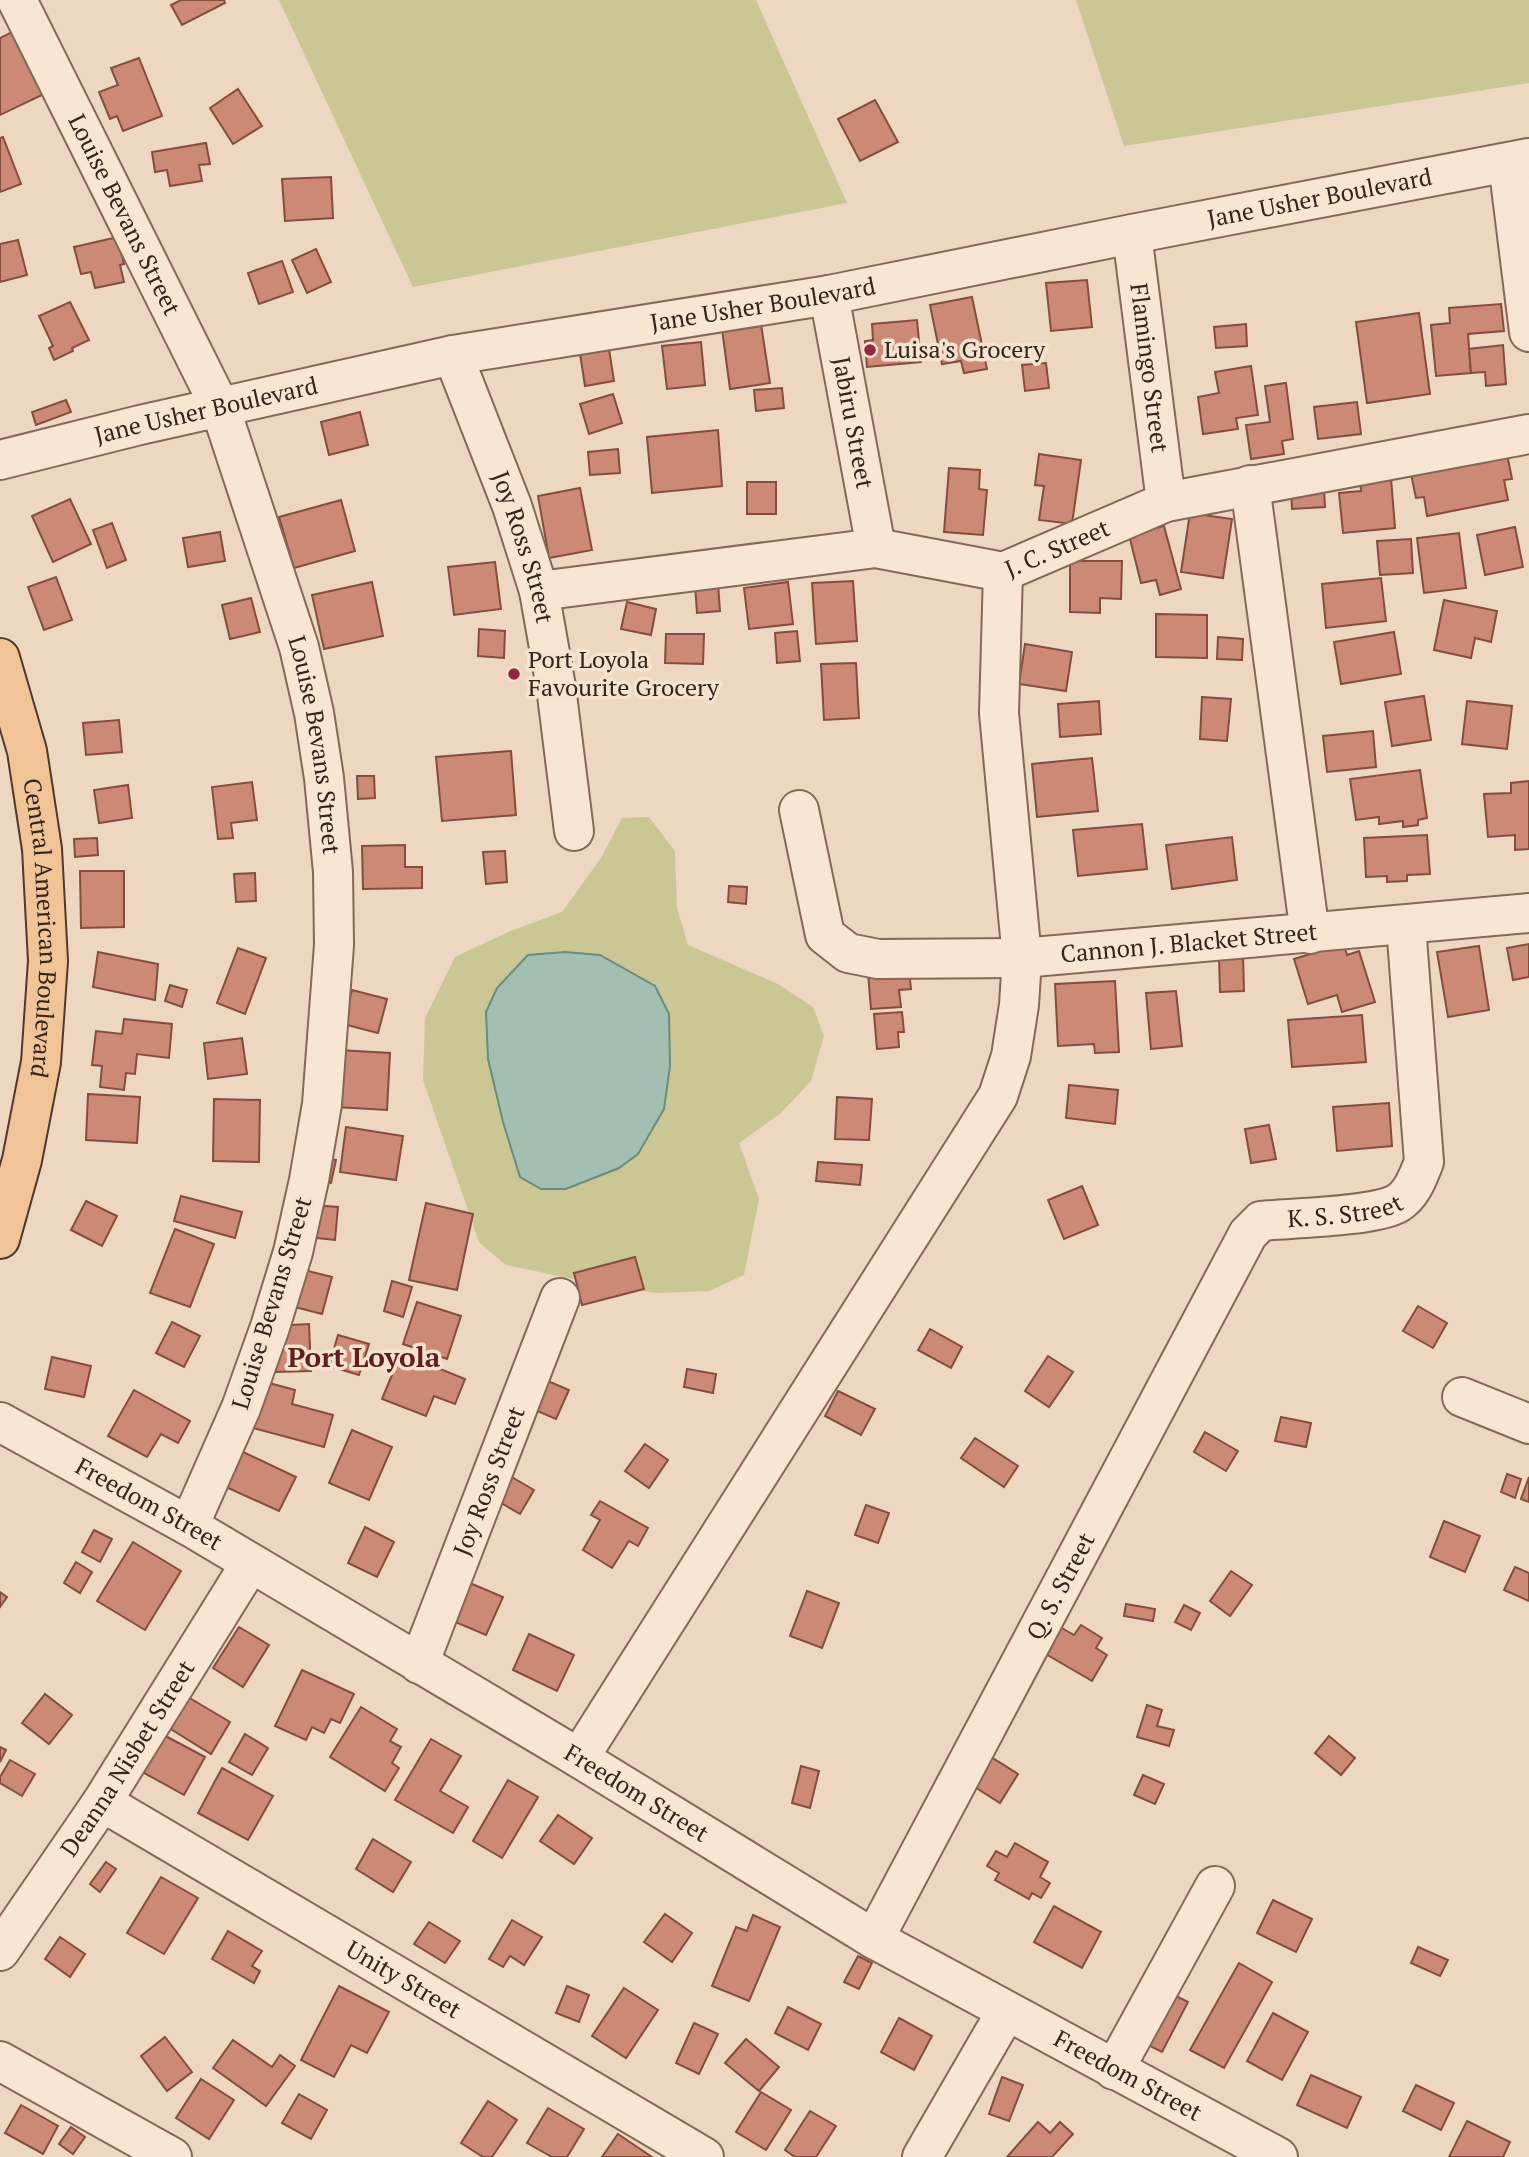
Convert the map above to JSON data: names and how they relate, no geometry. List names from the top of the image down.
{
  "streets": {
    "main road": ["Central American Boulevard"],
    "street": [
      "Jane Usher Boulevard",
      "Louise Bevans Street",
      "Flamingo Street",
      "Jabiru Street",
      "J. C. Street",
      "Joy Ross Street",
      "Cannon J. Blacket Street",
      "K. S. Street",
      "Freedom Street",
      "Q. S. Street",
      "Deanna Nisbet Street",
      "Unity Street"
    ]
  },
  "crossings": [
    ["Jane Usher Boulevard", "Louise Bevans Street"],
    ["Jane Usher Boulevard", "Flamingo Street"],
    ["Jane Usher Boulevard", "Jabiru Street"],
    ["Jane Usher Boulevard", "Joy Ross Street"],
    ["Louise Bevans Street", "Freedom Street"],
    ["Flamingo Street", "J. C. Street"],
    ["Jabiru Street", "J. C. Street"],
    ["J. C. Street", "Joy Ross Street"],
    ["Joy Ross Street", "Freedom Street"],
    ["Cannon J. Blacket Street", "K. S. Street"],
    ["K. S. Street", "Q. S. Street"],
    ["Freedom Street", "Q. S. Street"],
    ["Freedom Street", "Deanna Nisbet Street"],
    ["Deanna Nisbet Street", "Unity Street"]
  ],
  "districts": ["Port Loyola"],
  "places": ["Luisa's Grocery", "Port Loyola Favourite Grocery"]
}
